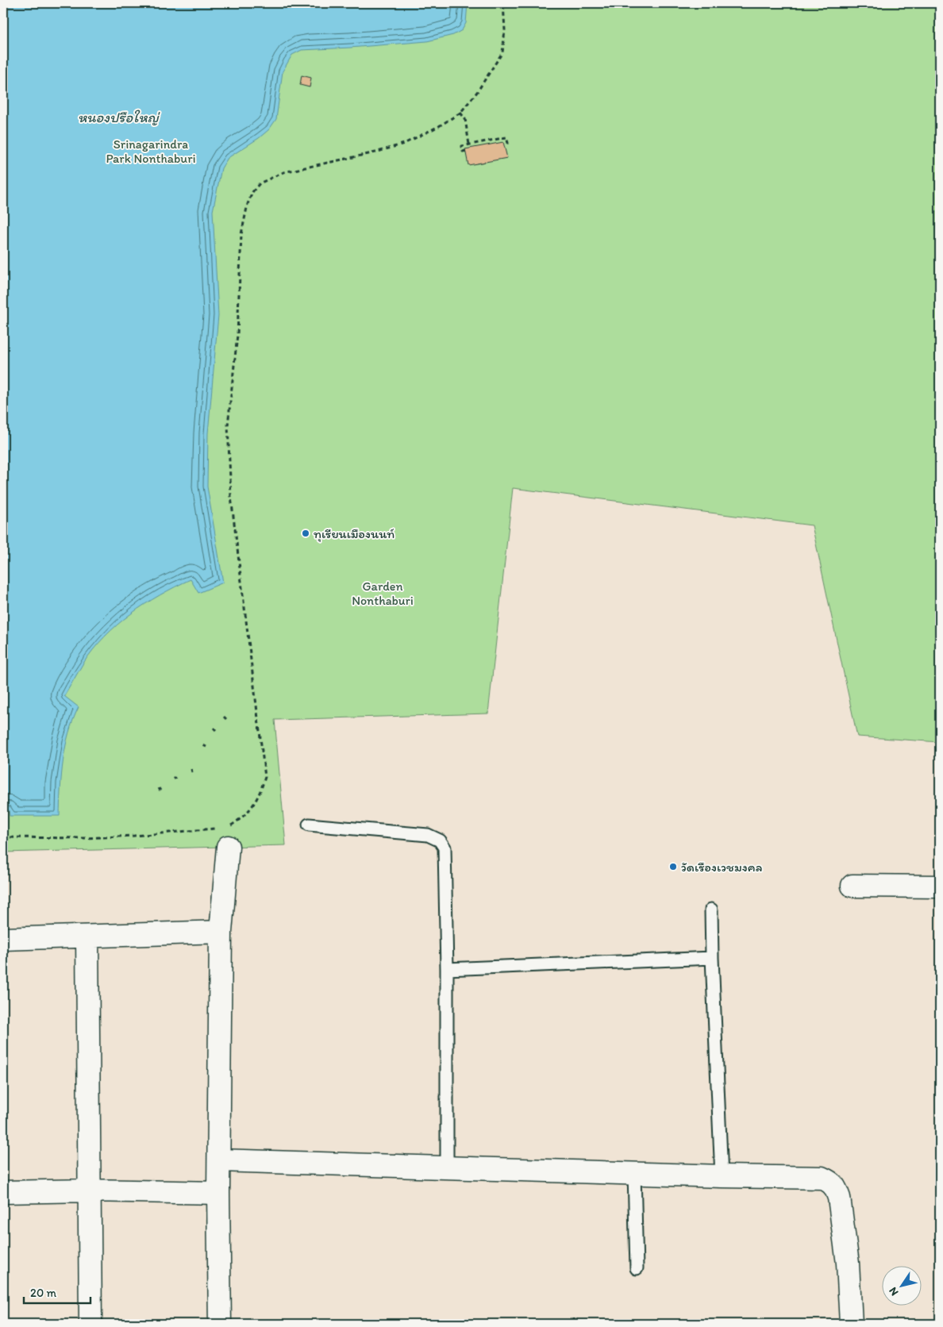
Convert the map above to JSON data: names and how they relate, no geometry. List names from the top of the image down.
{
  "water": ["หนองปรือใหญ่"],
  "parks": ["Srinagarindra Park Nonthaburi", "Garden Nonthaburi"],
  "places": ["ทุเรียนเมืองนนท์", "วัดเรืองเวชมงคล"],
  "scale_bar": "20 m",
  "north": "bottom left"
}
